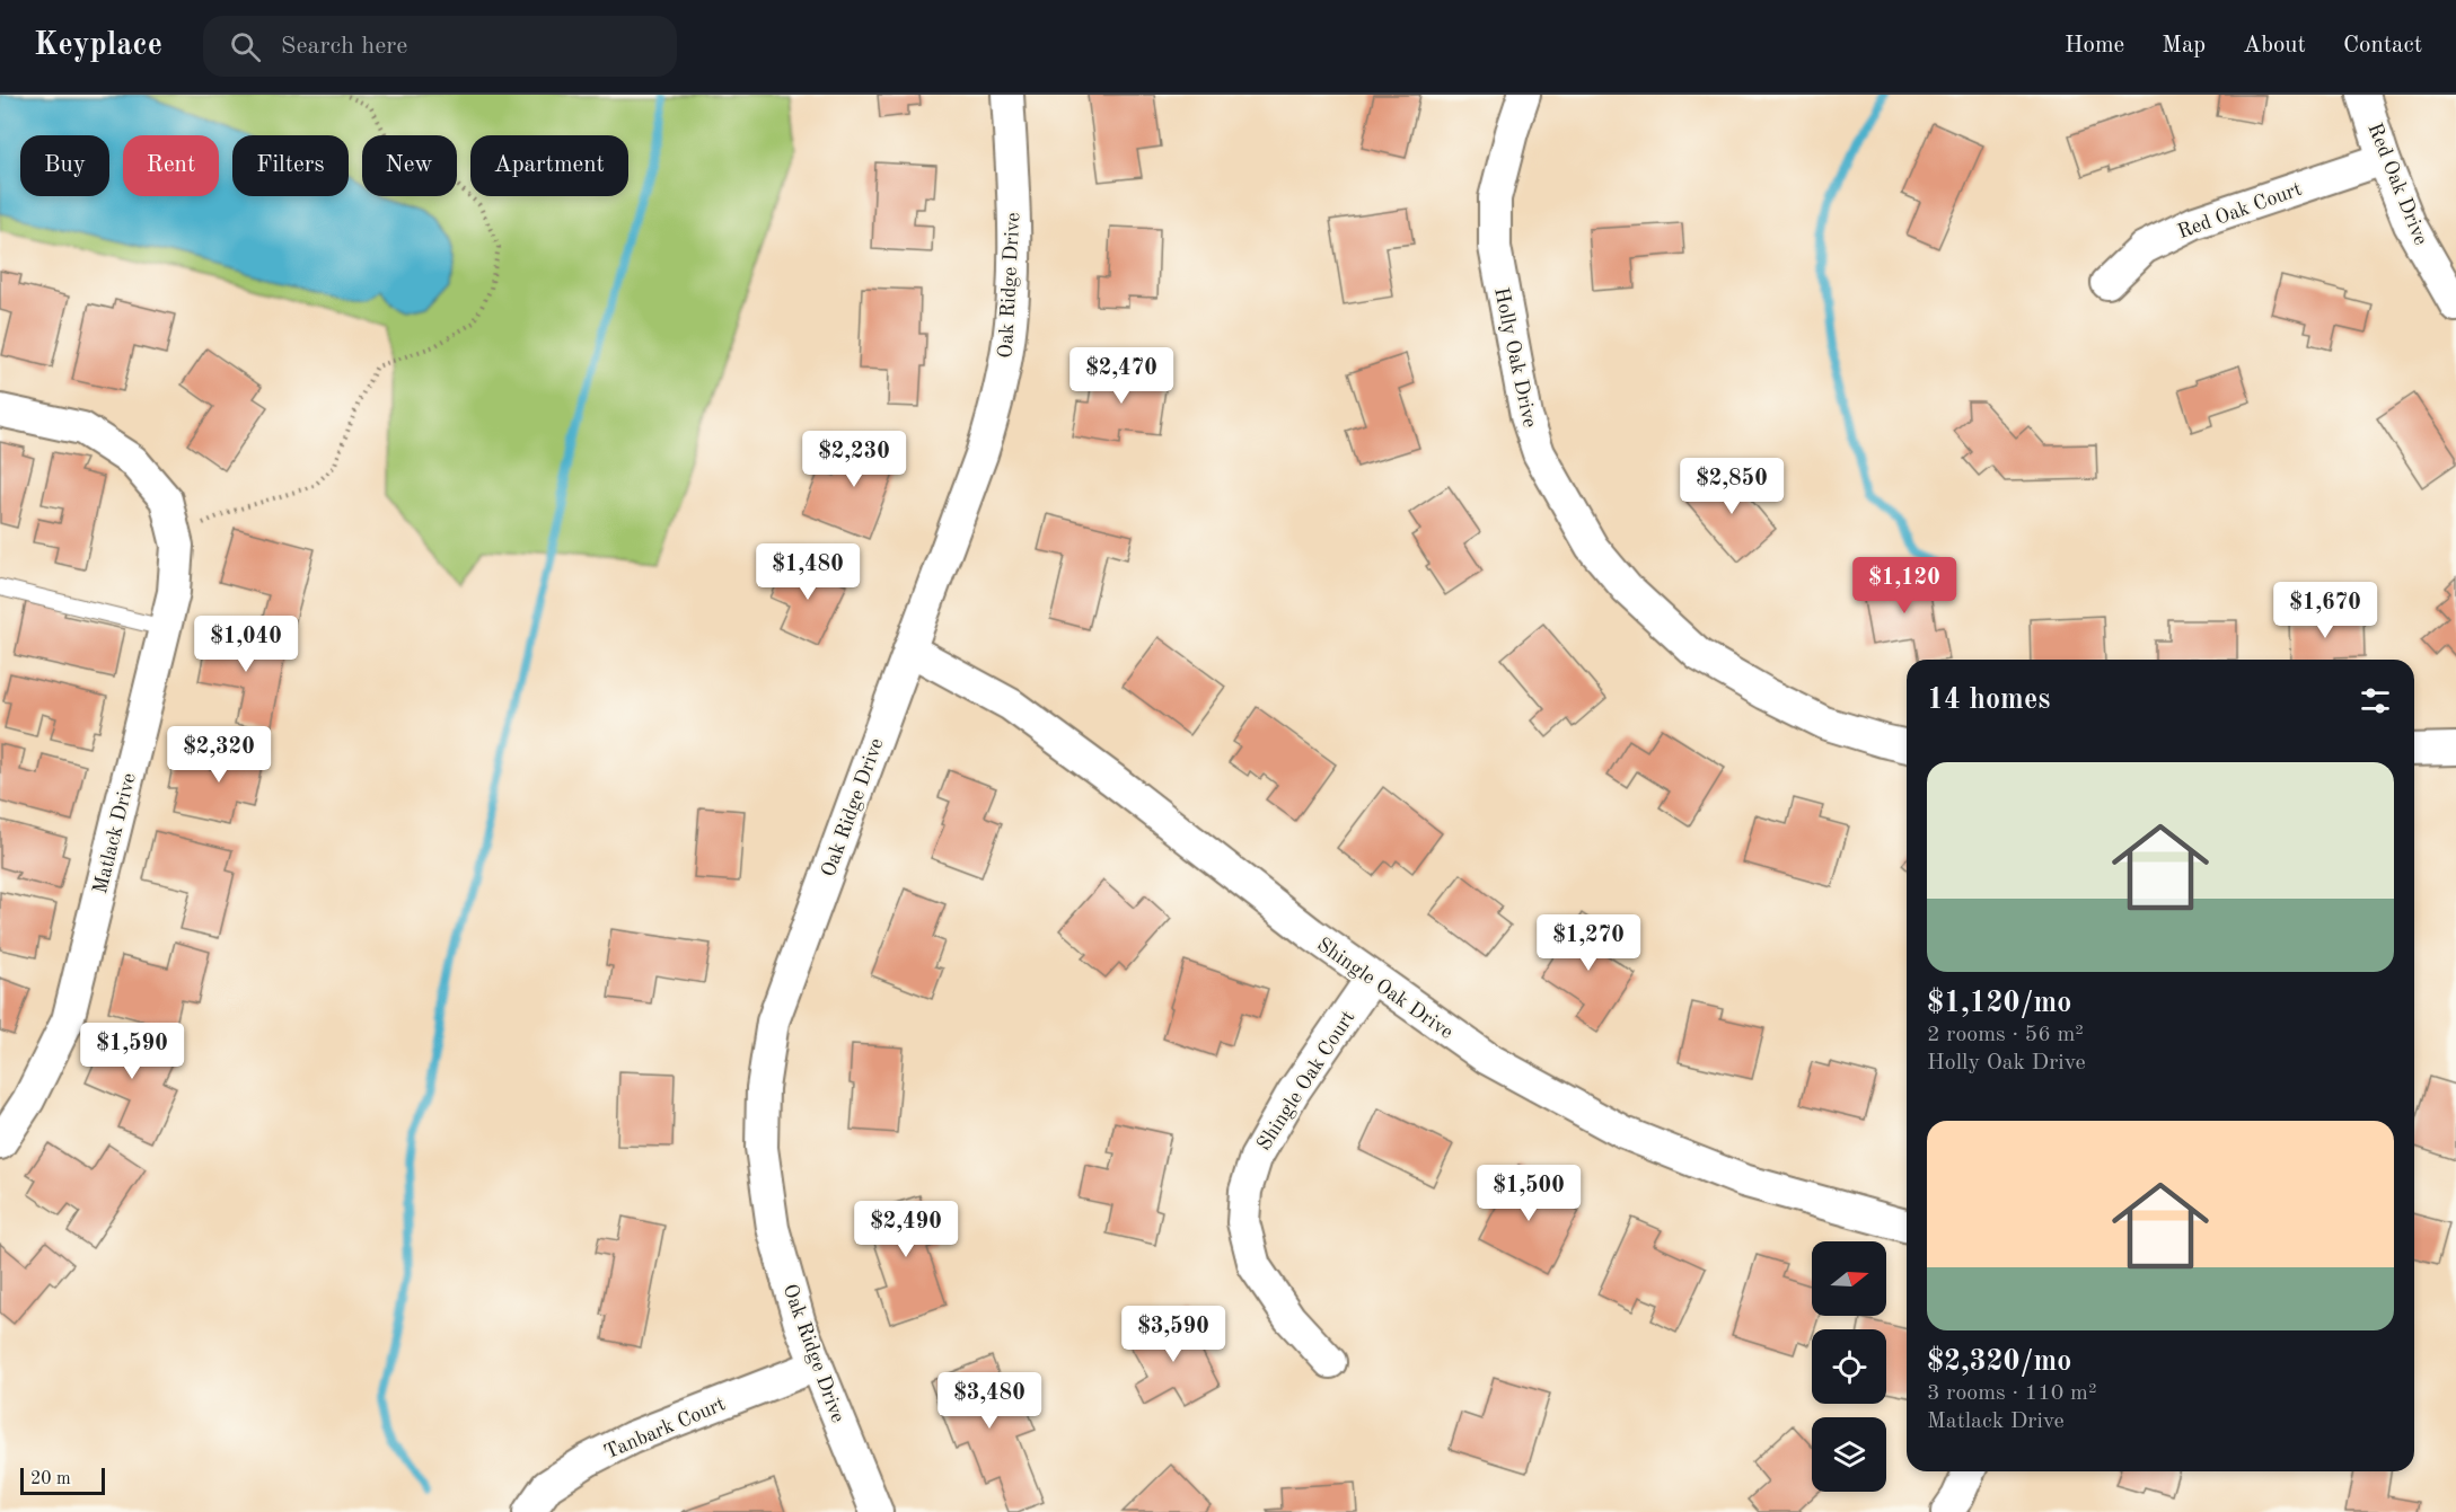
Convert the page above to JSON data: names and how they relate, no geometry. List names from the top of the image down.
{
  "streets": {
    "street": [
      "Red Oak Drive",
      "Red Oak Court",
      "Oak Ridge Drive",
      "Holly Oak Drive",
      "Matlack Drive",
      "Shingle Oak Drive",
      "Shingle Oak Court",
      "Tanbark Court"
    ]
  },
  "crossings": [
    ["Red Oak Drive", "Red Oak Court"],
    ["Oak Ridge Drive", "Shingle Oak Drive"],
    ["Oak Ridge Drive", "Tanbark Court"],
    ["Shingle Oak Drive", "Shingle Oak Court"]
  ],
  "scale_bar": "20 m",
  "north": "right",
  "page": {
    "header": "Keyplace",
    "search": "Search here",
    "nav": [
      "Home",
      "Map",
      "About",
      "Contact"
    ],
    "chip": [
      "Buy",
      "Rent",
      "Filters",
      "New",
      "Apartment"
    ],
    "price": [
      "$2,470",
      "$2,230",
      "$2,850",
      "$1,480",
      "$1,120",
      "$1,670",
      "$1,040",
      "$2,320",
      "$1,270",
      "$1,590",
      "$1,500",
      "$2,490",
      "$3,590",
      "$3,480"
    ],
    "heading": "14 homes",
    "list": [
      {
        "name": "$1,120/mo",
        "note": "2 rooms · 56 m² · Holly Oak Drive"
      },
      {
        "name": "$2,320/mo",
        "note": "3 rooms · 110 m² · Matlack Drive"
      }
    ],
    "scale": "20 m"
  }
}
